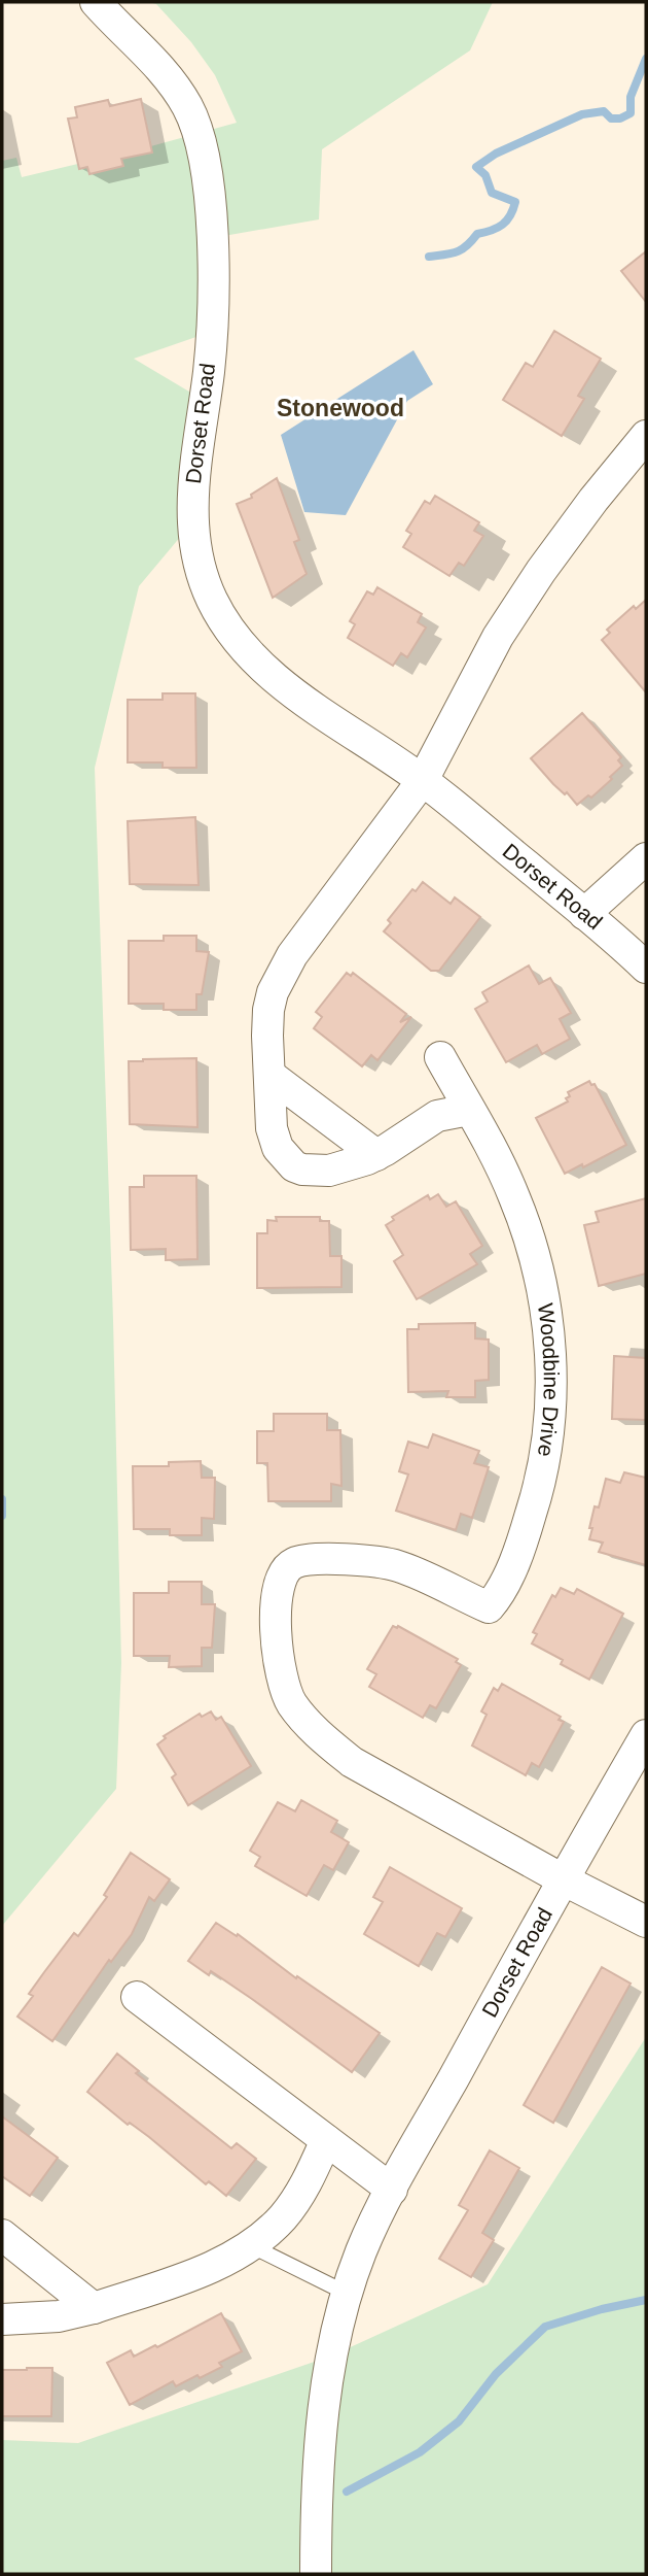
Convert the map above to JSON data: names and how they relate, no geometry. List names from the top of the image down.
{
  "streets": {
    "street": ["Dorset Road", "Woodbine Drive"]
  },
  "crossings": [
    ["Dorset Road", "Woodbine Drive"]
  ],
  "districts": ["Stonewood"]
}
